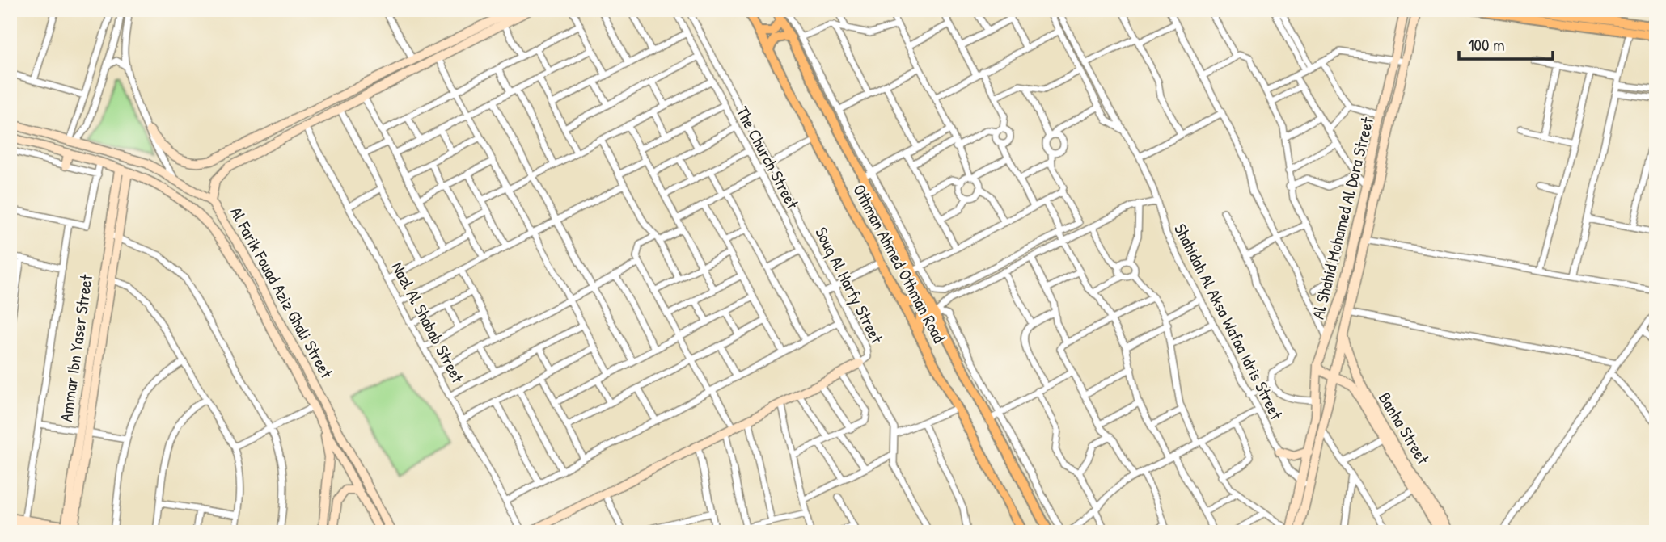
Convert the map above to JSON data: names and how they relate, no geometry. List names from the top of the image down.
{
  "streets": {
    "main road": ["Othman Ahmed Othman Road"],
    "street": [
      "The Church Street",
      "Al Shahid Mohamed Al Dora Street",
      "Souq Al Harfy Street",
      "Al Farik Fouad Aziz Ghali Street",
      "Shahidah Al Aksa Wafaa Idris Street",
      "Nazl Al Shabab Street",
      "Ammar Ibn Yaser Street",
      "Banha Street"
    ]
  },
  "crossings": [
    ["The Church Street", "Souq Al Harfy Street"],
    ["Al Shahid Mohamed Al Dora Street", "Shahidah Al Aksa Wafaa Idris Street"],
    ["Al Shahid Mohamed Al Dora Street", "Banha Street"],
    ["Al Farik Fouad Aziz Ghali Street", "Ammar Ibn Yaser Street"]
  ],
  "scale_bar": "100 m"
}
